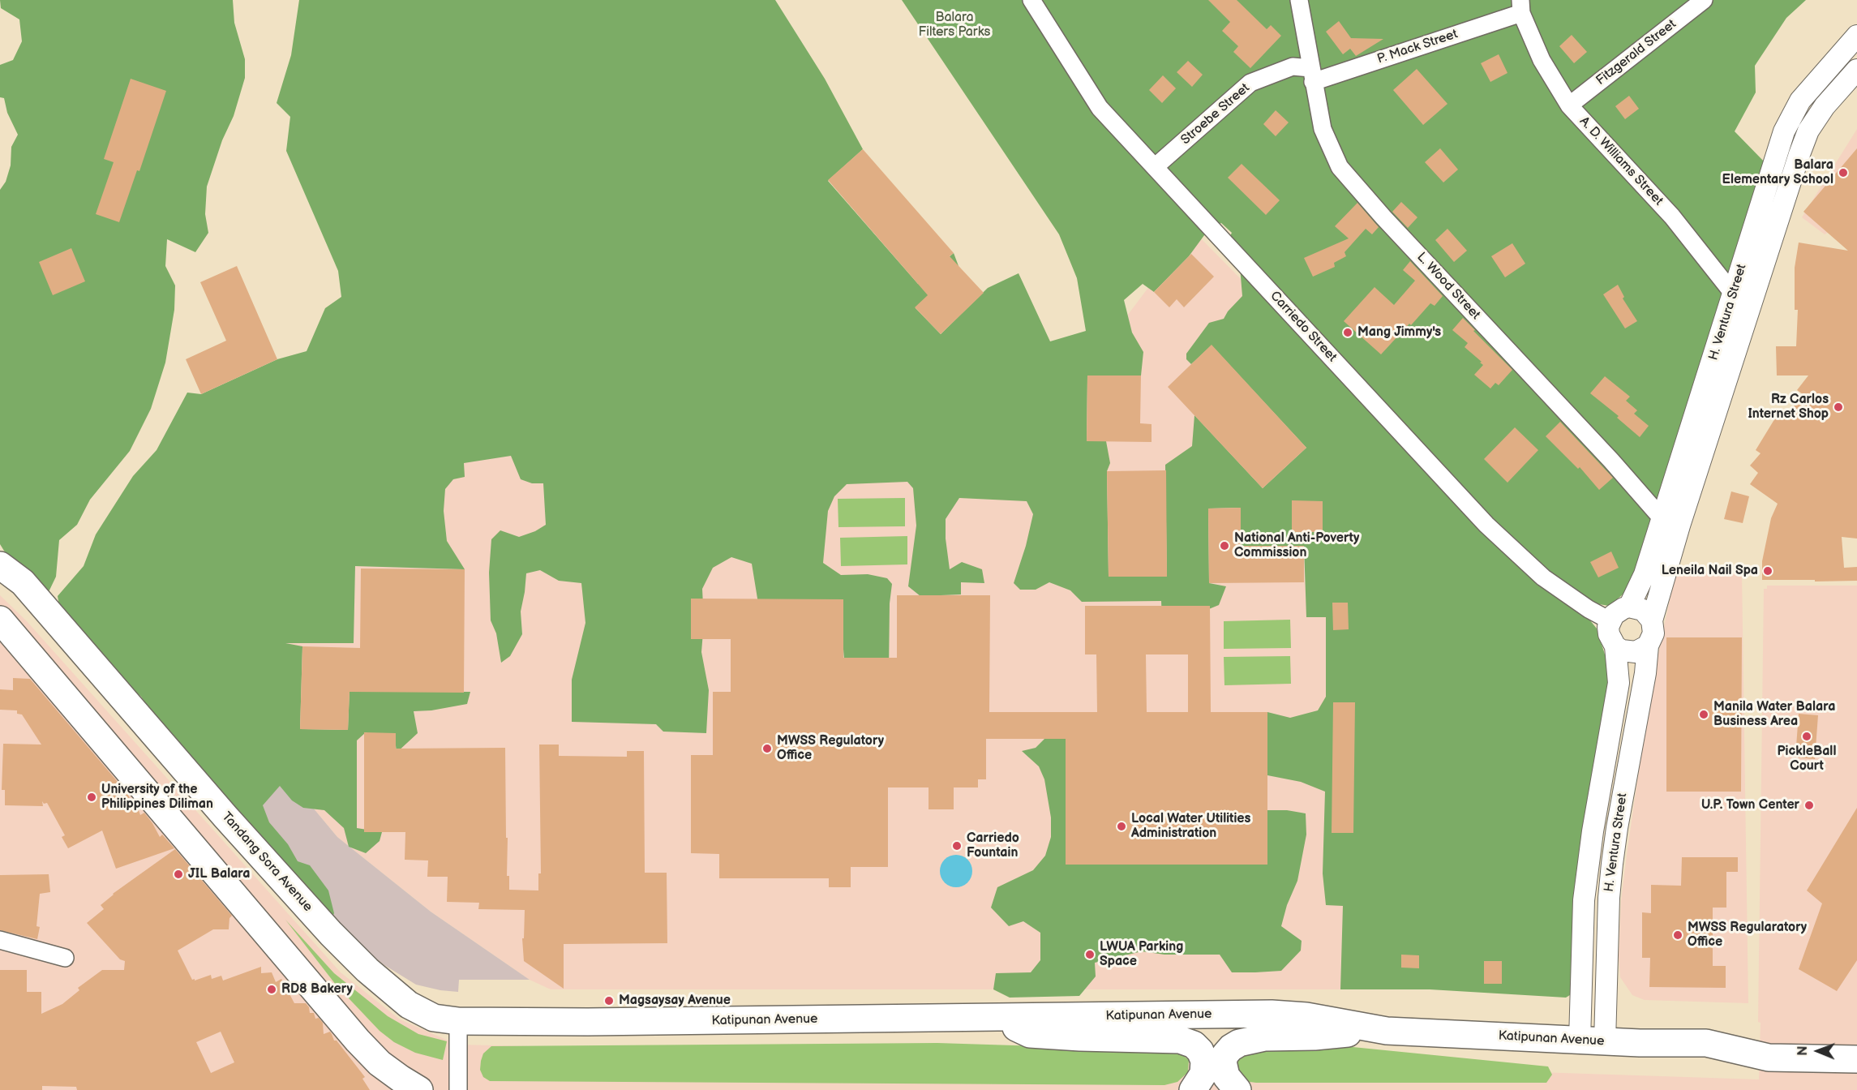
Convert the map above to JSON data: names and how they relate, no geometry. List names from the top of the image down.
{
  "streets": {
    "main road": ["Tandang Sora Avenue", "Katipunan Avenue"],
    "street": [
      "P. Mack Street",
      "Fitzgerald Street",
      "Stroebe Street",
      "A. D. Williams Street",
      "L. Wood Street",
      "H. Ventura Street",
      "Carriedo Street"
    ]
  },
  "crossings": [
    ["P. Mack Street", "Stroebe Street"],
    ["P. Mack Street", "A. D. Williams Street"],
    ["P. Mack Street", "L. Wood Street"],
    ["Fitzgerald Street", "A. D. Williams Street"],
    ["Stroebe Street", "L. Wood Street"],
    ["Stroebe Street", "Carriedo Street"],
    ["A. D. Williams Street", "H. Ventura Street"],
    ["L. Wood Street", "H. Ventura Street"],
    ["H. Ventura Street", "Carriedo Street"],
    ["H. Ventura Street", "Katipunan Avenue"],
    ["Tandang Sora Avenue", "Katipunan Avenue"]
  ],
  "parks": ["Balara Filters Parks"],
  "places": [
    "Balara Elementary School",
    "Mang Jimmy's",
    "Rz Carlos Internet Shop",
    "National Anti-Poverty Commission",
    "Leneila Nail Spa",
    "Manila Water Balara Business Area",
    "PickleBall Court",
    "MWSS Regulatory Office",
    "University of the Philippines Diliman",
    "U.P. Town Center",
    "Local Water Utilities Administration",
    "Carriedo Fountain",
    "JIL Balara",
    "MWSS Regularatory Office",
    "LWUA Parking Space",
    "RD8 Bakery",
    "Magsaysay Avenue"
  ],
  "north": "left"
}
